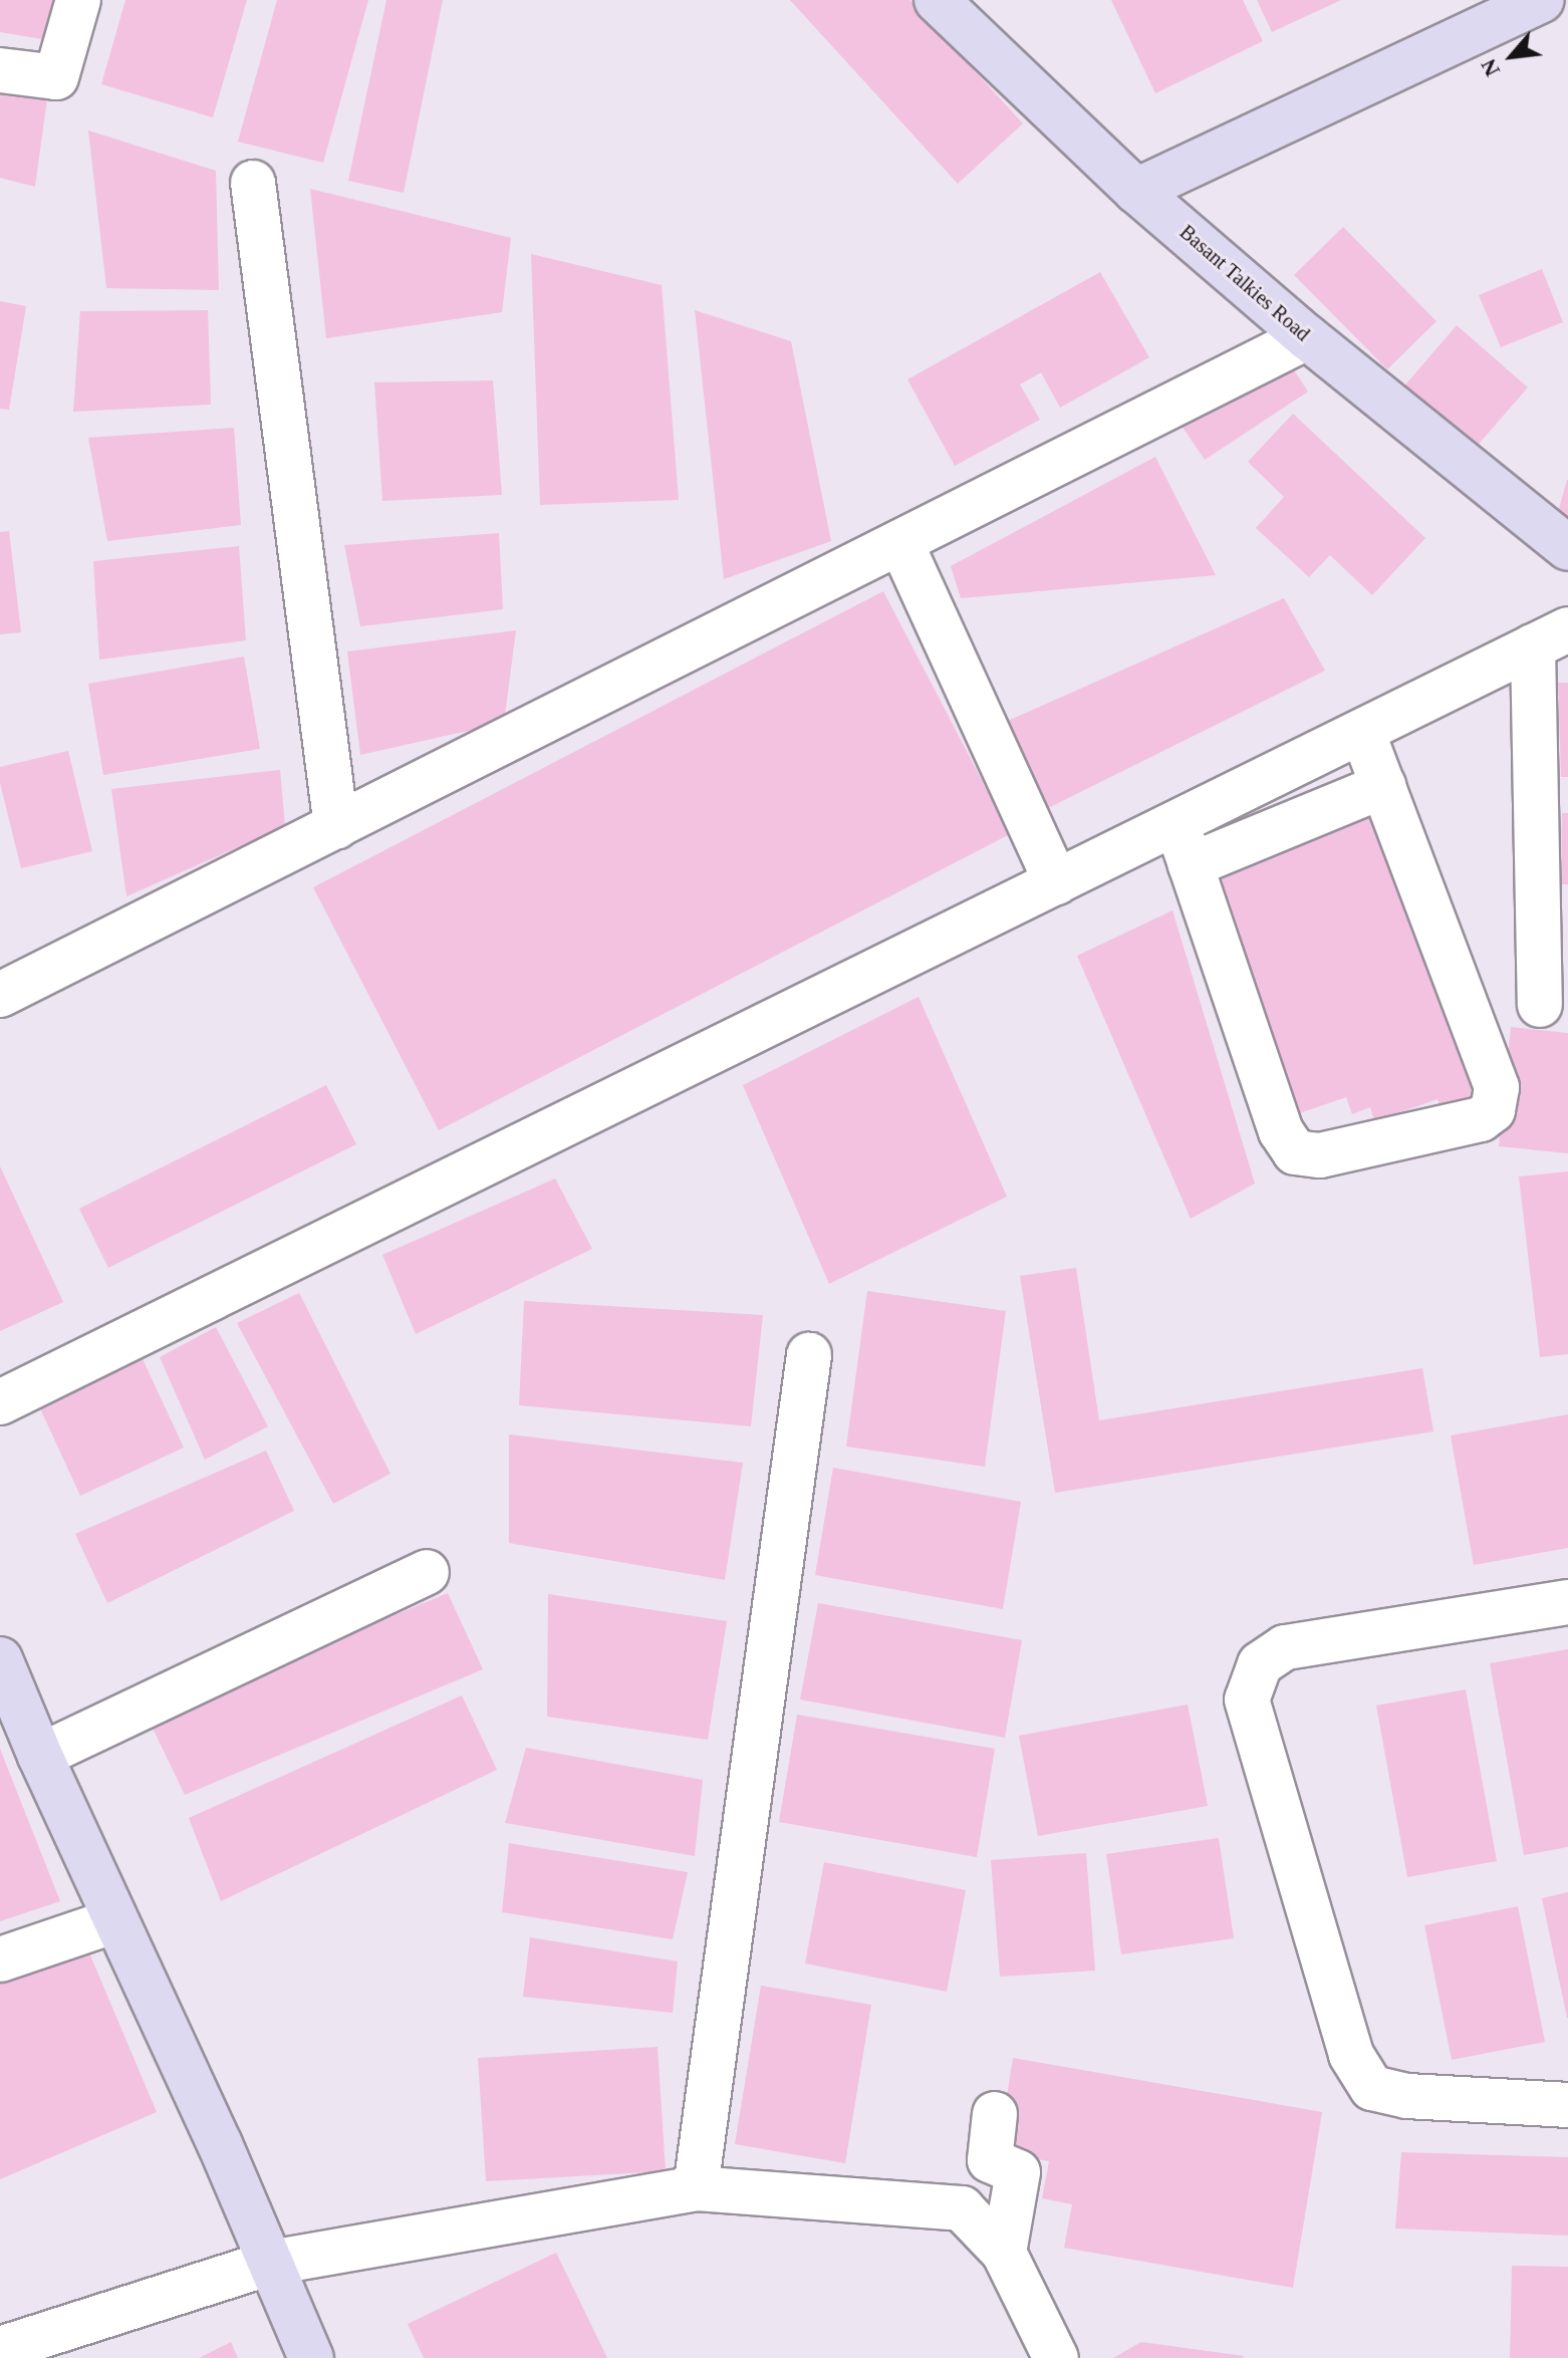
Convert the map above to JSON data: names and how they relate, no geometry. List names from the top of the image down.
{
  "streets": {
    "street": ["Basant Talkies Road"]
  },
  "north": "bottom left"
}
